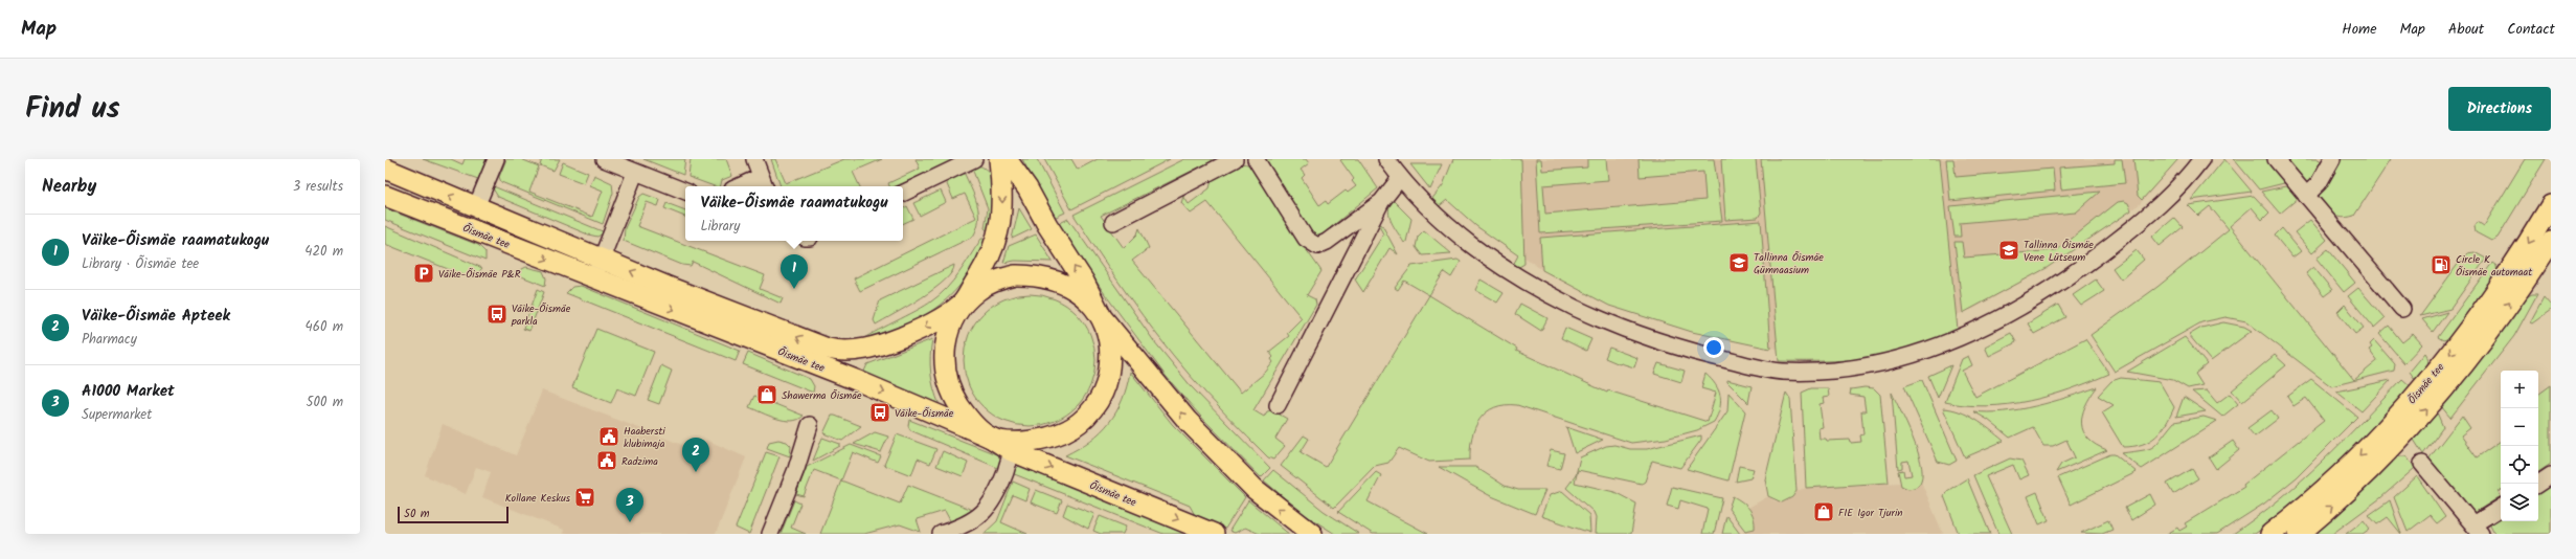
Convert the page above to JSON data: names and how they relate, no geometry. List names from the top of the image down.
{
  "streets": {
    "main road": ["Õismäe tee"]
  },
  "places": {
    "school or university": ["Tallinna Õismäe Vene Lütseum", "Tallinna Õismäe Gümnaasium"],
    "fuel station": ["Circle K Õismäe automaat"],
    "parking": ["Väike-Õismäe P&R"],
    "bus stop": ["Väike-Õismäe parkla", "Väike-Õismäe"],
    "shop": ["Shawerma Õismäe", "FIE Igor Tjurin"],
    "public building": ["Haabersti klubimaja", "Radzima"],
    "supermarket": ["Kollane Keskus"]
  },
  "scale_bar": "50 m",
  "page": {
    "header": "Map",
    "nav": [
      "Home",
      "Map",
      "About",
      "Contact"
    ],
    "title": "Find us",
    "buttons": "Directions",
    "heading": ["Nearby", "3 results"],
    "popup": ["Väike-Õismäe raamatukogu", "Library"],
    "list": [
      {
        "mark": "1",
        "name": "Väike-Õismäe raamatukogu",
        "note": "Library · Õismäe tee",
        "value": "420 m"
      },
      {
        "mark": "2",
        "name": "Väike-Õismäe Apteek",
        "note": "Pharmacy",
        "value": "460 m"
      },
      {
        "mark": "3",
        "name": "A1000 Market",
        "note": "Supermarket",
        "value": "500 m"
      }
    ],
    "pins": ["1", "2", "3"],
    "map_buttons": ["+", "−"],
    "scale": "50 m"
  }
}
